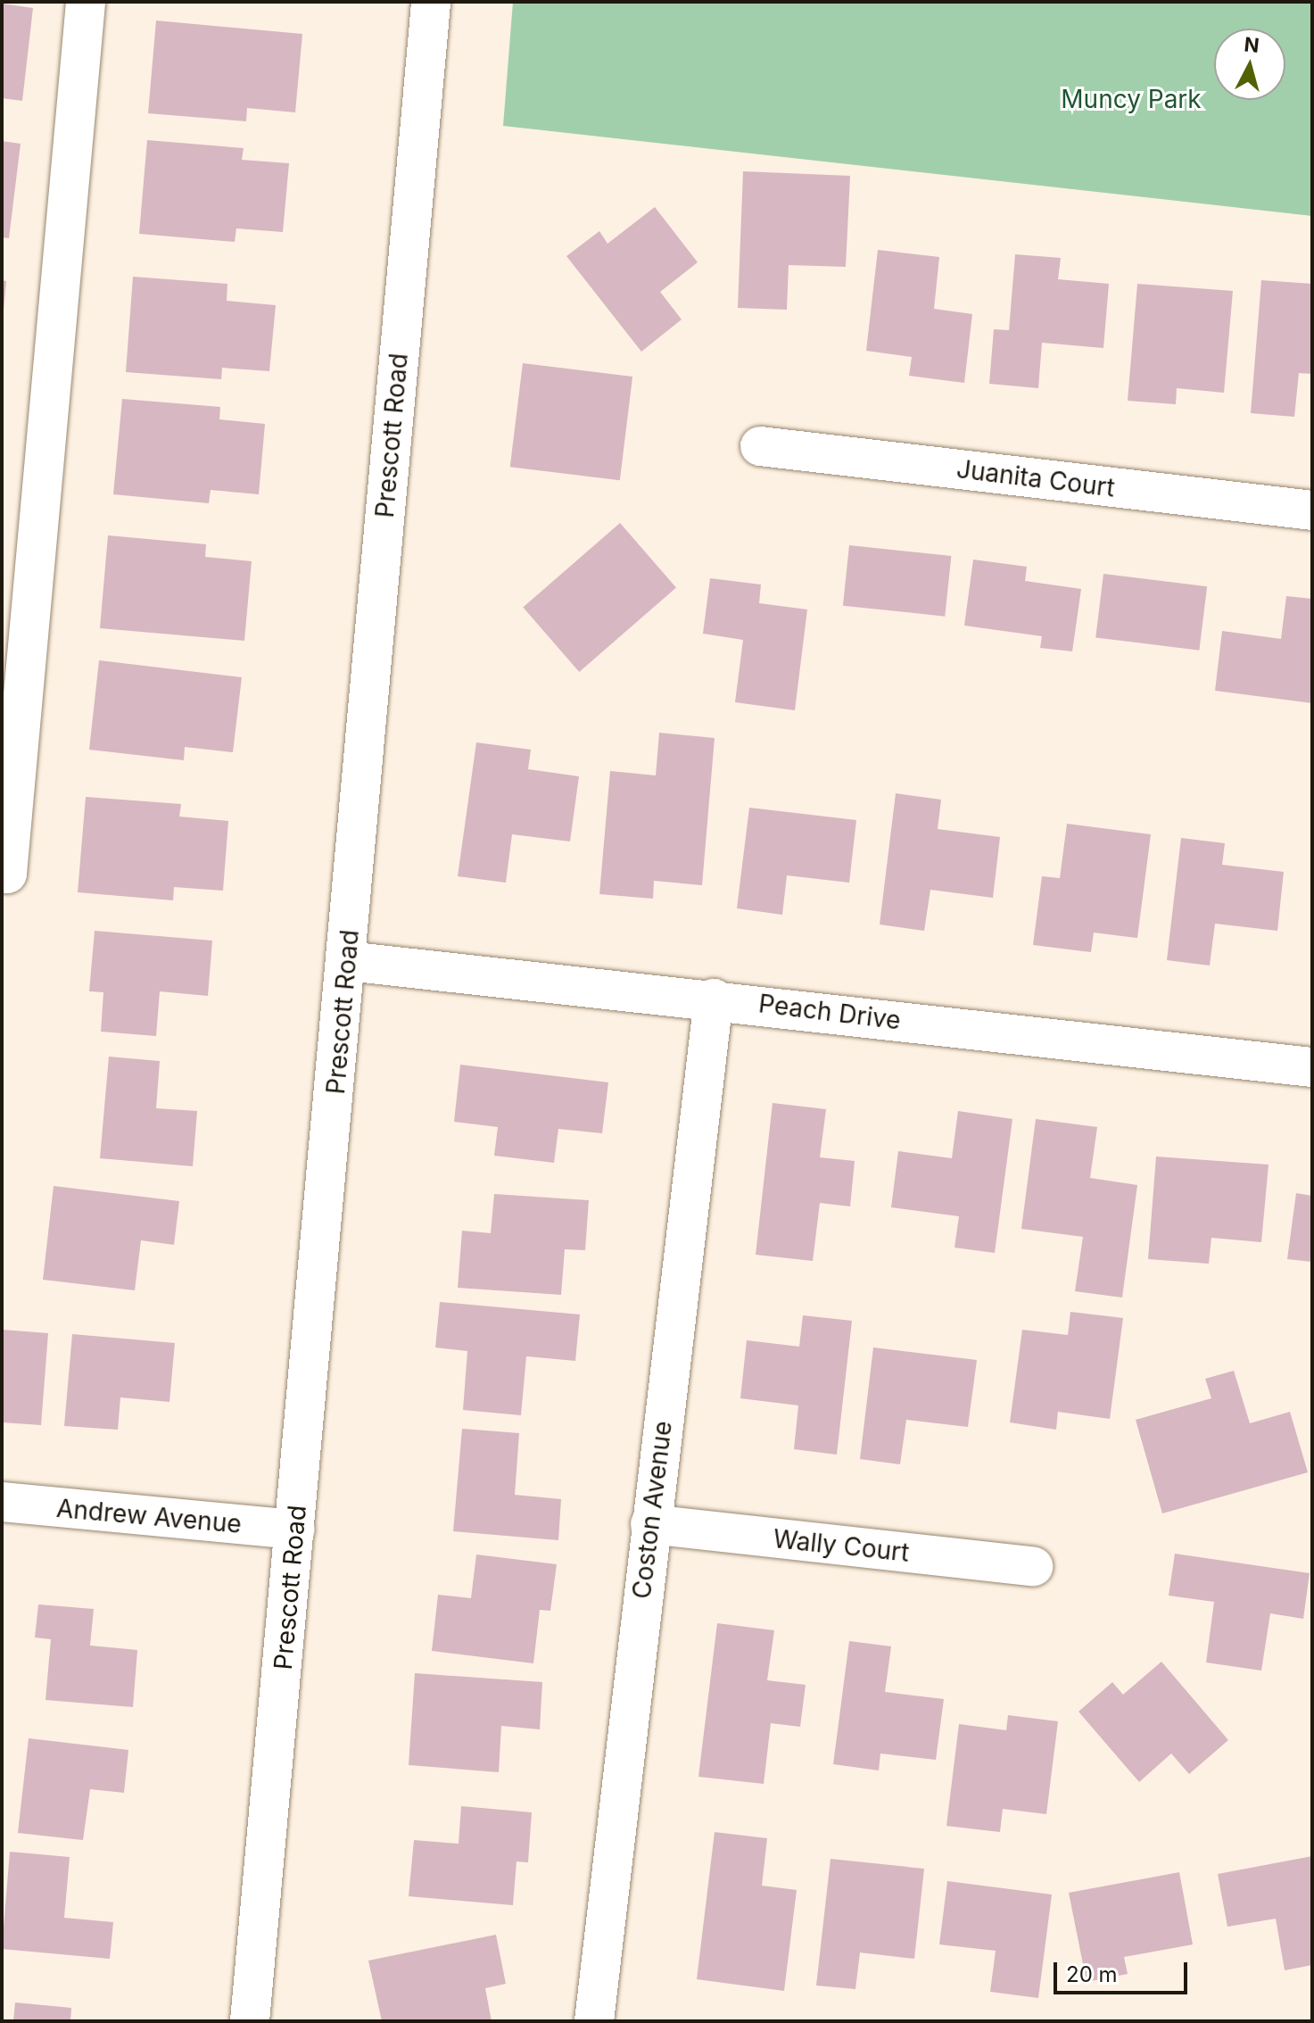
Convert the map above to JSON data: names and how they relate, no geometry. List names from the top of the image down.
{
  "streets": {
    "street": [
      "Prescott Road",
      "Juanita Court",
      "Peach Drive",
      "Coston Avenue",
      "Andrew Avenue",
      "Wally Court"
    ]
  },
  "crossings": [
    ["Prescott Road", "Peach Drive"],
    ["Prescott Road", "Andrew Avenue"],
    ["Peach Drive", "Coston Avenue"],
    ["Coston Avenue", "Wally Court"]
  ],
  "parks": ["Muncy Park"],
  "scale_bar": "20 m",
  "north": "top"
}
